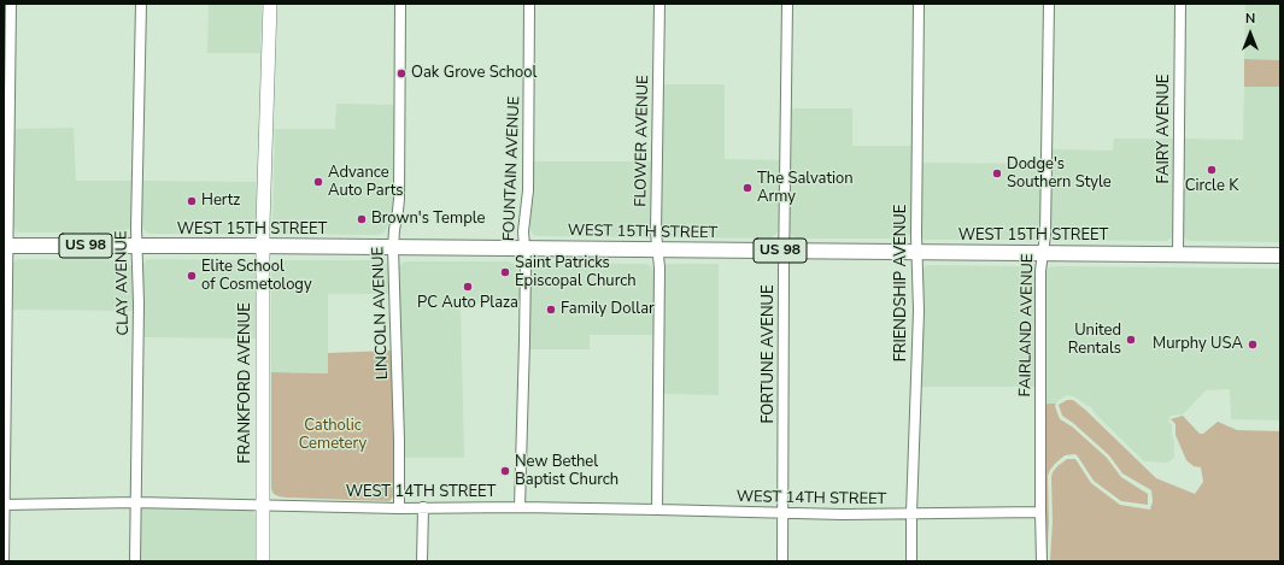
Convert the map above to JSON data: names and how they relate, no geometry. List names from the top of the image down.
{
  "streets": {
    "highway": ["WEST 15TH STREET", "US 98"],
    "main road": ["FRANKFORD AVENUE"],
    "street": [
      "FAIRY AVENUE",
      "FLOWER AVENUE",
      "FOUNTAIN AVENUE",
      "CLAY AVENUE",
      "FRIENDSHIP AVENUE",
      "LINCOLN AVENUE",
      "FAIRLAND AVENUE",
      "FORTUNE AVENUE",
      "WEST 14TH STREET"
    ]
  },
  "crossings": [
    ["FAIRY AVENUE", "WEST 15TH STREET"],
    ["FLOWER AVENUE", "WEST 15TH STREET"],
    ["FLOWER AVENUE", "WEST 14TH STREET"],
    ["FOUNTAIN AVENUE", "WEST 15TH STREET"],
    ["FOUNTAIN AVENUE", "WEST 14TH STREET"],
    ["WEST 15TH STREET", "CLAY AVENUE"],
    ["WEST 15TH STREET", "FRIENDSHIP AVENUE"],
    ["WEST 15TH STREET", "LINCOLN AVENUE"],
    ["WEST 15TH STREET", "FAIRLAND AVENUE"],
    ["WEST 15TH STREET", "FORTUNE AVENUE"],
    ["WEST 15TH STREET", "FRANKFORD AVENUE"],
    ["CLAY AVENUE", "WEST 14TH STREET"],
    ["FRIENDSHIP AVENUE", "WEST 14TH STREET"],
    ["LINCOLN AVENUE", "WEST 14TH STREET"],
    ["FAIRLAND AVENUE", "WEST 14TH STREET"],
    ["FORTUNE AVENUE", "WEST 14TH STREET"],
    ["FRANKFORD AVENUE", "WEST 14TH STREET"]
  ],
  "parks": ["Catholic Cemetery"],
  "places": [
    "Oak Grove School",
    "Circle K",
    "Dodge's Southern Style",
    "Advance Auto Parts",
    "The Salvation Army",
    "Hertz",
    "Brown's Temple",
    "Saint Patricks Episcopal Church",
    "Elite School of Cosmetology",
    "PC Auto Plaza",
    "Family Dollar",
    "United Rentals",
    "Murphy USA",
    "New Bethel Baptist Church"
  ],
  "north": "top"
}
